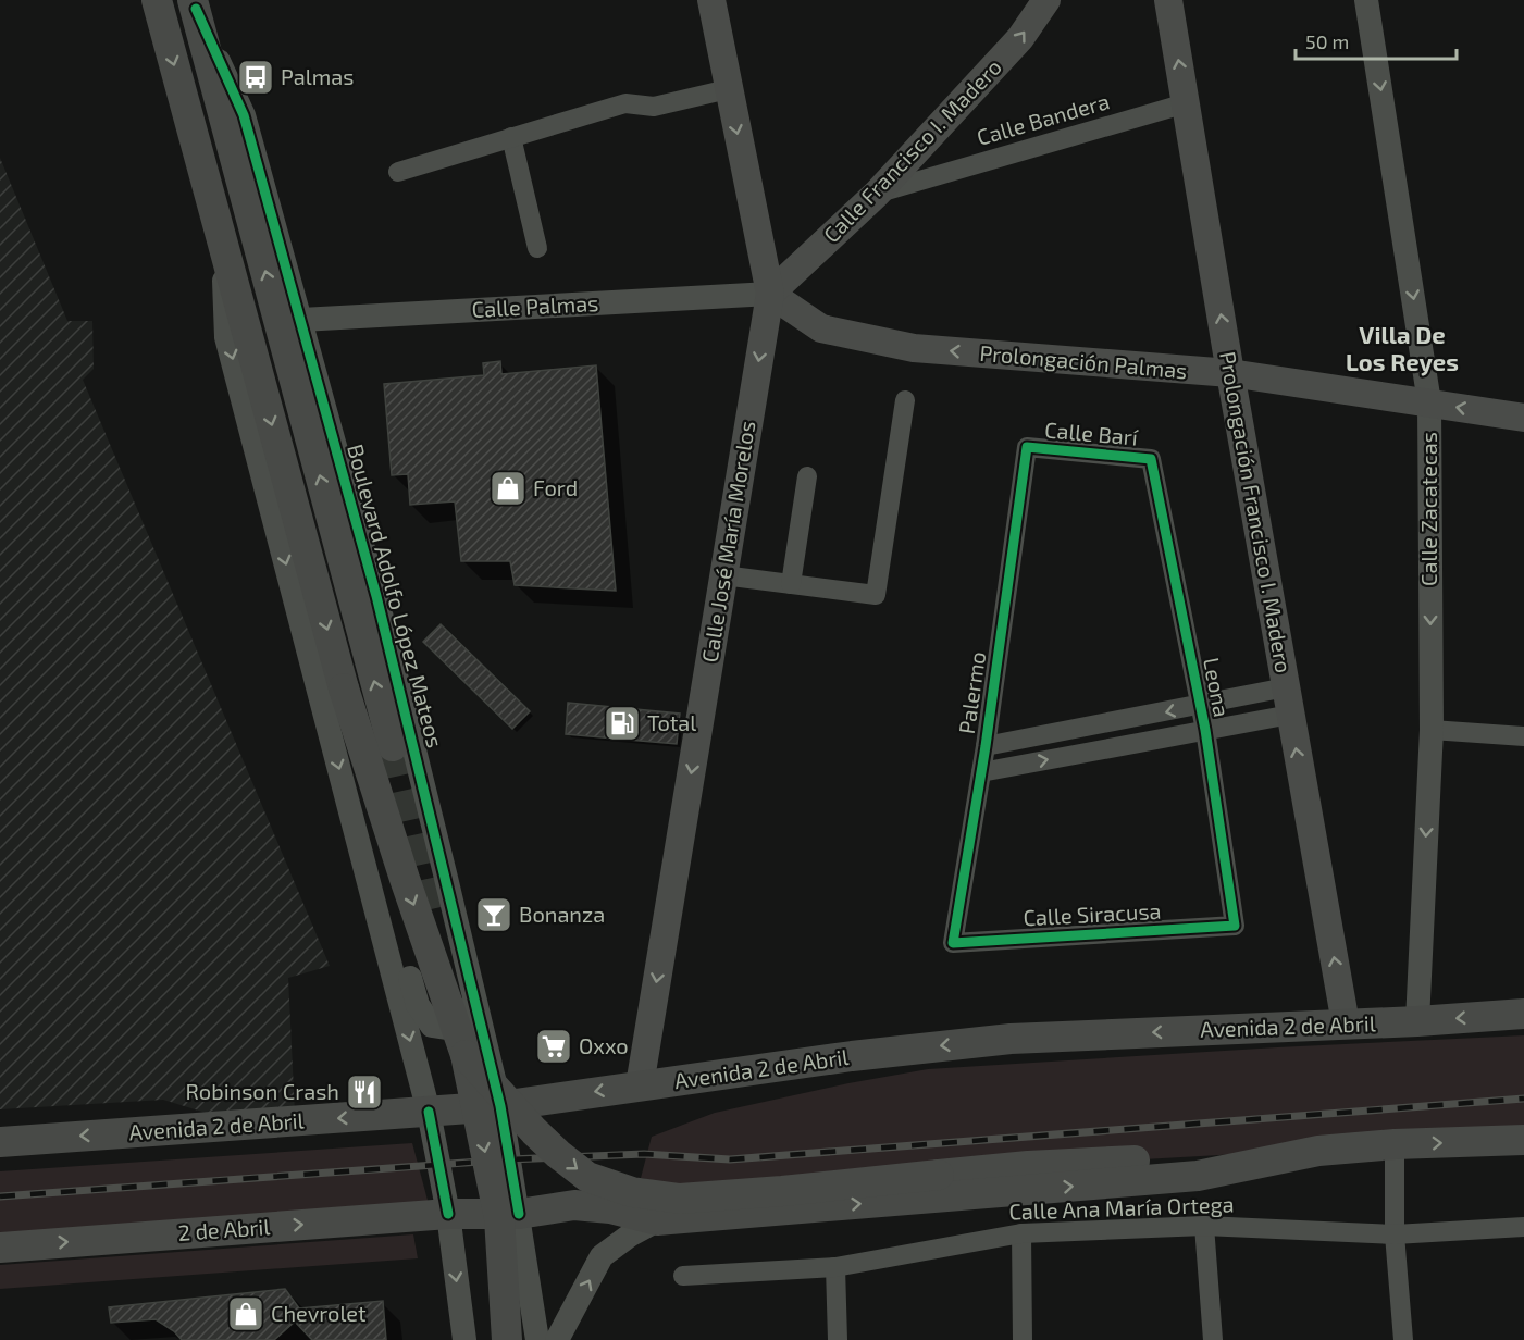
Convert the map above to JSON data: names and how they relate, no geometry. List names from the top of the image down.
{
  "streets": {
    "main road": [
      "Calle Francisco I. Madero",
      "Prolongación Palmas",
      "Prolongación Francisco I. Madero",
      "Calle José María Morelos",
      "Boulevard Adolfo López Mateos",
      "Avenida 2 de Abril",
      "2 de Abril"
    ],
    "street": [
      "Calle Bandera",
      "Calle Palmas",
      "Calle Barí",
      "Calle Zacatecas",
      "Leona",
      "Palermo",
      "Calle Siracusa",
      "Calle Ana María Ortega"
    ]
  },
  "crossings": [
    ["Calle Bandera", "Calle Francisco I. Madero"],
    ["Calle Bandera", "Prolongación Francisco I. Madero"],
    ["Calle Francisco I. Madero", "Calle Palmas"],
    ["Calle Francisco I. Madero", "Prolongación Palmas"],
    ["Calle Francisco I. Madero", "Calle José María Morelos"],
    ["Calle Palmas", "Prolongación Palmas"],
    ["Calle Palmas", "Calle José María Morelos"],
    ["Calle Palmas", "Boulevard Adolfo López Mateos"],
    ["Prolongación Palmas", "Calle Zacatecas"],
    ["Prolongación Palmas", "Prolongación Francisco I. Madero"],
    ["Prolongación Palmas", "Calle José María Morelos"],
    ["Calle Barí", "Leona"],
    ["Calle Barí", "Palermo"],
    ["Calle Zacatecas", "Avenida 2 de Abril"],
    ["Prolongación Francisco I. Madero", "Avenida 2 de Abril"],
    ["Calle José María Morelos", "Avenida 2 de Abril"],
    ["Boulevard Adolfo López Mateos", "Avenida 2 de Abril"],
    ["Boulevard Adolfo López Mateos", "2 de Abril"],
    ["Leona", "Calle Siracusa"],
    ["Palermo", "Calle Siracusa"]
  ],
  "one_way": [
    "Calle Francisco I. Madero",
    "Prolongación Palmas",
    "Calle Zacatecas",
    "Prolongación Francisco I. Madero",
    "Calle José María Morelos"
  ],
  "districts": ["Villa De Los Reyes"],
  "places": {
    "bus stop": ["Palmas"],
    "shop": ["Ford", "Chevrolet"],
    "fuel station": ["Total"],
    "bar": ["Bonanza"],
    "supermarket": ["Oxxo"],
    "restaurant": ["Robinson Crash"]
  },
  "scale_bar": "50 m"
}
